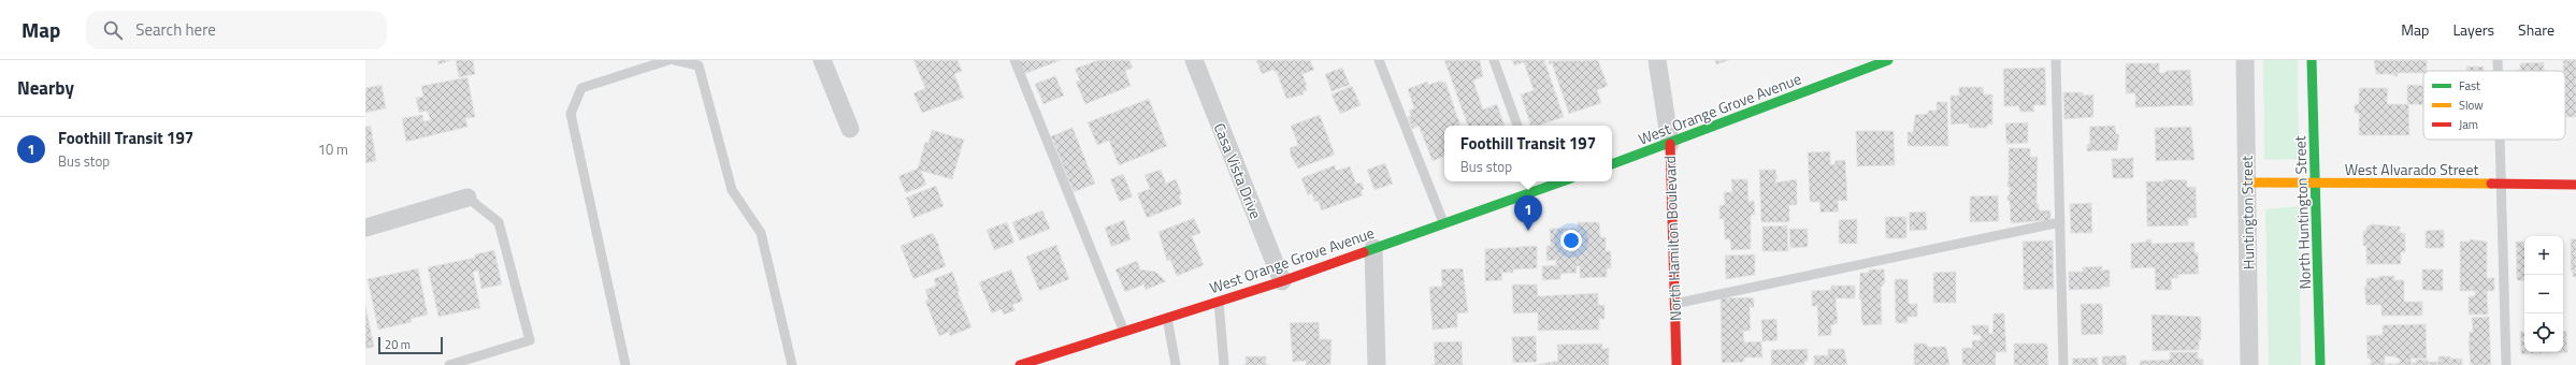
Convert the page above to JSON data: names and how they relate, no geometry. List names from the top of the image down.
{
  "streets": {
    "street": [
      "West Orange Grove Avenue",
      "West Alvarado Street",
      "Casa Vista Drive",
      "Huntington Street",
      "North Huntington Street",
      "North Hamilton Boulevard"
    ]
  },
  "crossings": [
    ["West Orange Grove Avenue", "Casa Vista Drive"],
    ["West Orange Grove Avenue", "North Hamilton Boulevard"],
    ["West Alvarado Street", "Huntington Street"],
    ["West Alvarado Street", "North Huntington Street"]
  ],
  "legend": ["Fast", "Slow", "Jam"],
  "scale_bar": "20 m",
  "page": {
    "header": "Map",
    "search": "Search here",
    "nav": ["Map", "Layers", "Share"],
    "heading": "Nearby",
    "list": [
      {
        "mark": "1",
        "name": "Foothill Transit 197",
        "note": "Bus stop",
        "value": "10 m"
      }
    ],
    "popup": ["Foothill Transit 197", "Bus stop"],
    "pins": "1",
    "map_buttons": ["+", "−"],
    "scale": "20 m"
  }
}
